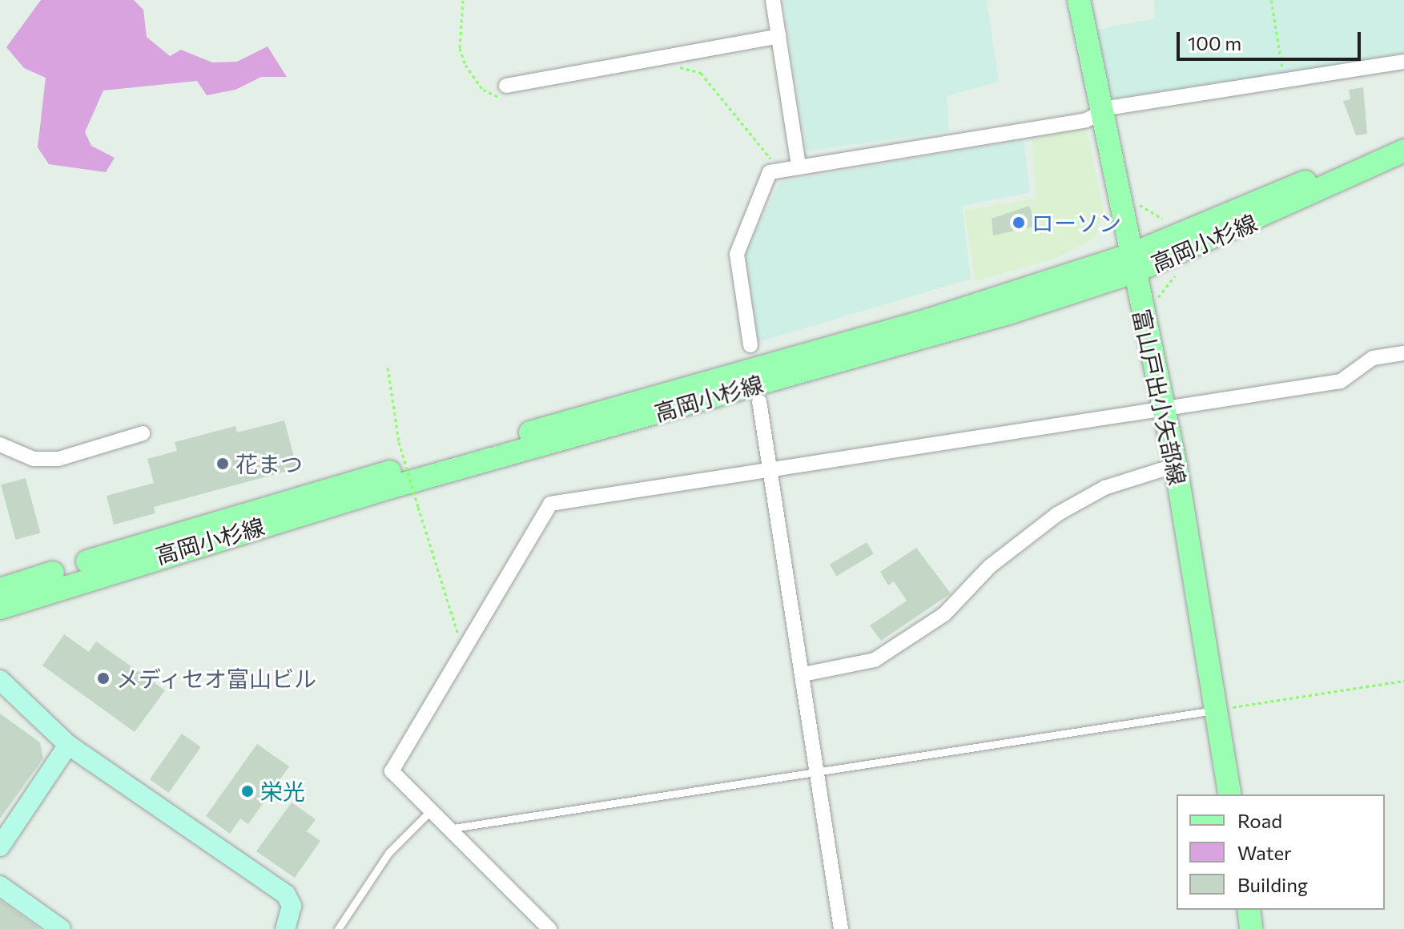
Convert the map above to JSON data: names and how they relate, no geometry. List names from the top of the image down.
{
  "streets": {
    "main road": ["高岡小杉線", "富山戸出小矢部線"]
  },
  "crossings": [
    ["高岡小杉線", "富山戸出小矢部線"]
  ],
  "places": [
    "ローソン",
    "花まつ",
    "メディセオ富山ビル",
    "栄光"
  ],
  "legend": ["Road", "Water", "Building"],
  "scale_bar": "100 m"
}
